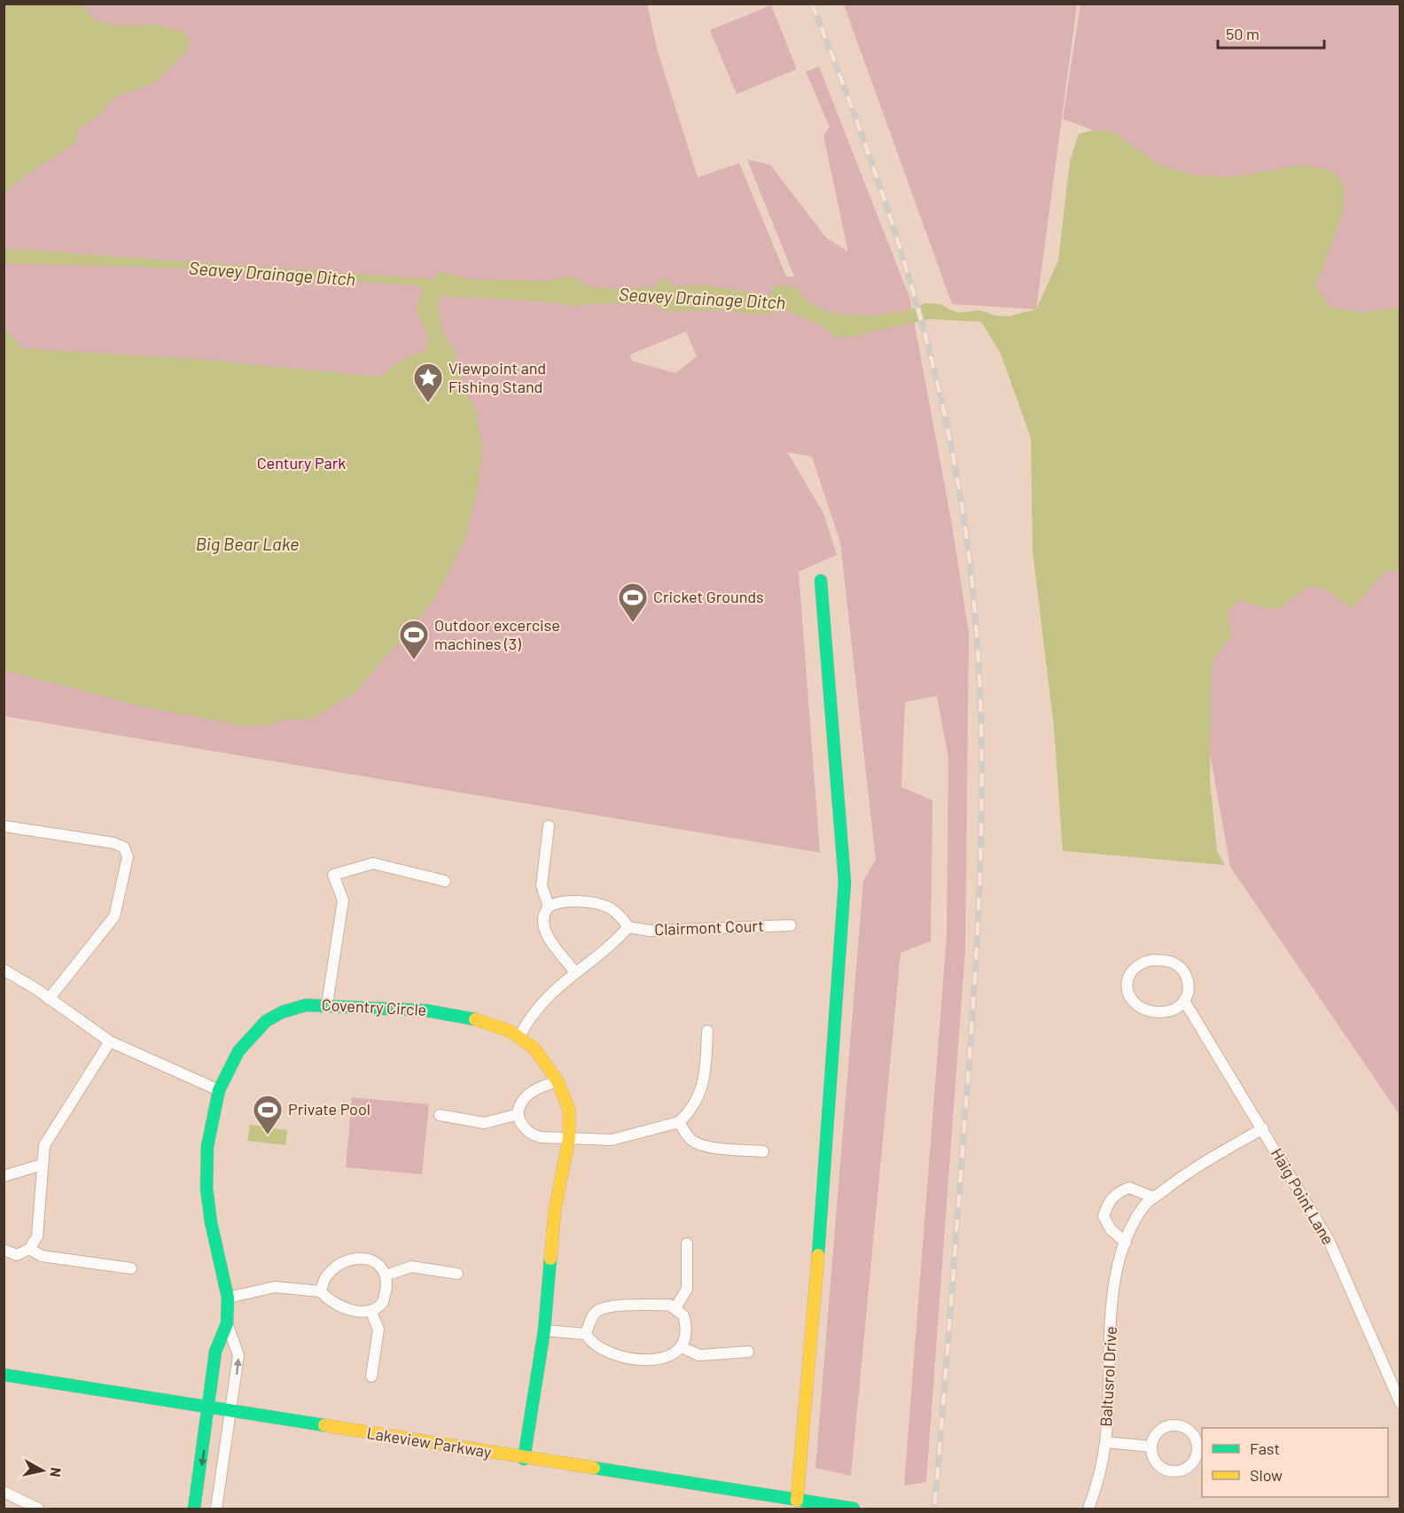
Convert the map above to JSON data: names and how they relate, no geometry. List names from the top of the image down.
{
  "streets": {
    "street": [
      "Clairmont Court",
      "Coventry Circle",
      "Haig Point Lane",
      "Baltusrol Drive",
      "Lakeview Parkway"
    ]
  },
  "crossings": [
    ["Coventry Circle", "Lakeview Parkway"],
    ["Haig Point Lane", "Baltusrol Drive"]
  ],
  "water": ["Seavey Drainage Ditch", "Big Bear Lake"],
  "parks": ["Century Park"],
  "places": {
    "place": ["Viewpoint and Fishing Stand"],
    "sports": ["Cricket Grounds", "Outdoor excercise machines (3)", "Private Pool"]
  },
  "legend": ["Fast", "Slow"],
  "scale_bar": "50 m",
  "north": "right"
}
